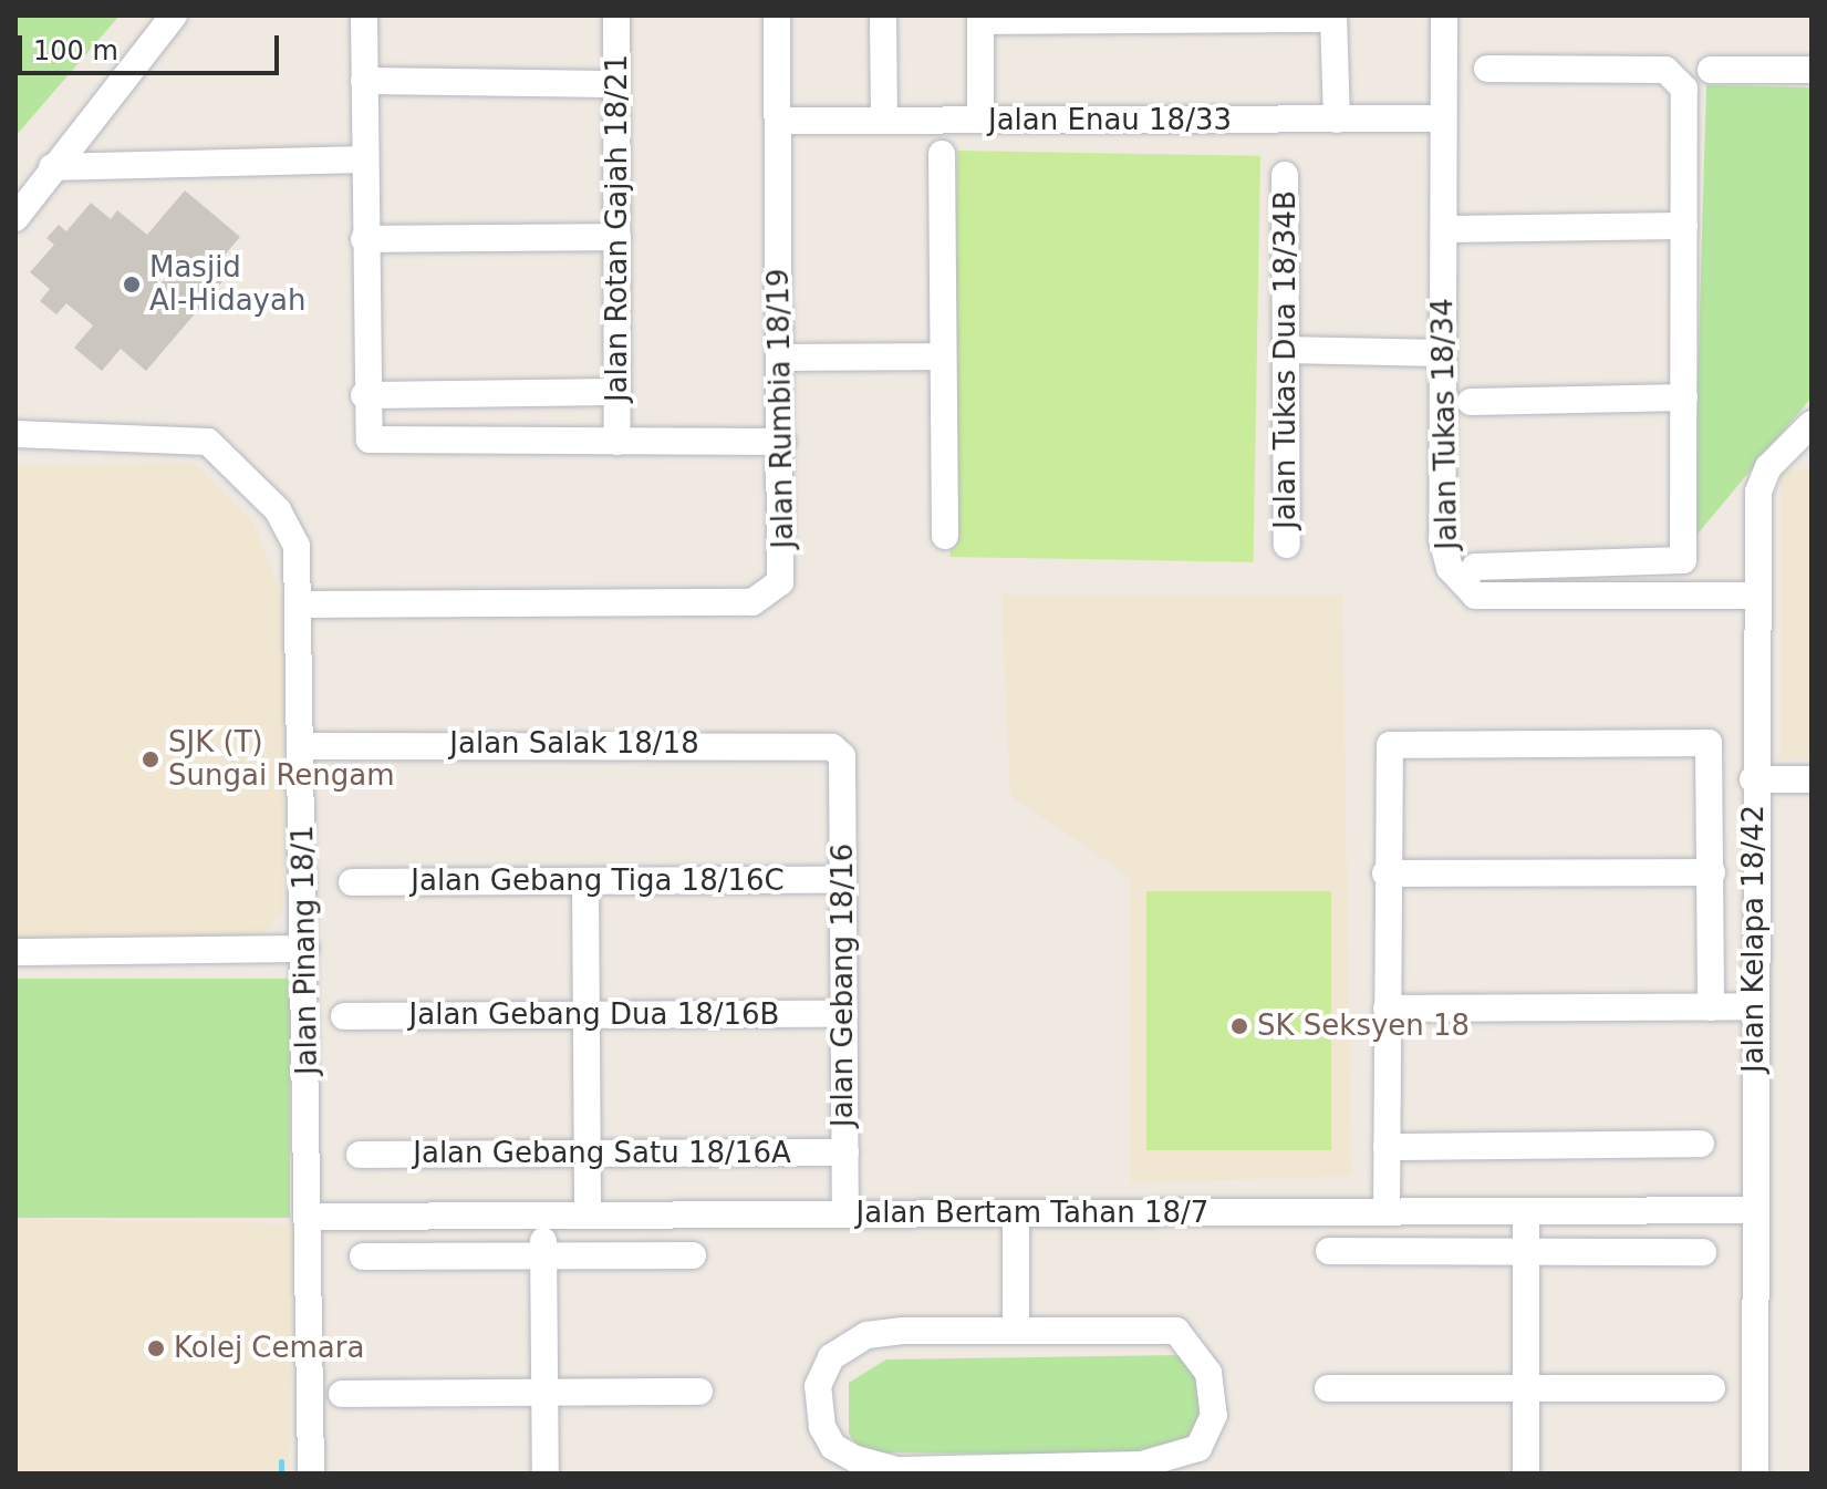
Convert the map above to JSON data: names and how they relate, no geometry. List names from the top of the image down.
{
  "streets": {
    "street": [
      "Jalan Enau 18/33",
      "Jalan Rotan Gajah 18/21",
      "Jalan Tukas Dua 18/34B",
      "Jalan Rumbia 18/19",
      "Jalan Tukas 18/34",
      "Jalan Salak 18/18",
      "Jalan Gebang Tiga 18/16C",
      "Jalan Kelapa 18/42",
      "Jalan Pinang 18/1",
      "Jalan Gebang 18/16",
      "Jalan Gebang Dua 18/16B",
      "Jalan Gebang Satu 18/16A",
      "Jalan Bertam Tahan 18/7"
    ]
  },
  "crossings": [
    ["Jalan Enau 18/33", "Jalan Rumbia 18/19"],
    ["Jalan Enau 18/33", "Jalan Tukas 18/34"],
    ["Jalan Rumbia 18/19", "Jalan Pinang 18/1"],
    ["Jalan Tukas 18/34", "Jalan Kelapa 18/42"],
    ["Jalan Salak 18/18", "Jalan Pinang 18/1"],
    ["Jalan Salak 18/18", "Jalan Gebang 18/16"],
    ["Jalan Gebang Tiga 18/16C", "Jalan Gebang 18/16"],
    ["Jalan Kelapa 18/42", "Jalan Bertam Tahan 18/7"],
    ["Jalan Pinang 18/1", "Jalan Bertam Tahan 18/7"],
    ["Jalan Gebang 18/16", "Jalan Gebang Dua 18/16B"],
    ["Jalan Gebang 18/16", "Jalan Gebang Satu 18/16A"],
    ["Jalan Gebang 18/16", "Jalan Bertam Tahan 18/7"]
  ],
  "places": [
    "Masjid Al-Hidayah",
    "SJK (T) Sungai Rengam",
    "SK Seksyen 18",
    "Kolej Cemara"
  ],
  "scale_bar": "100 m"
}
